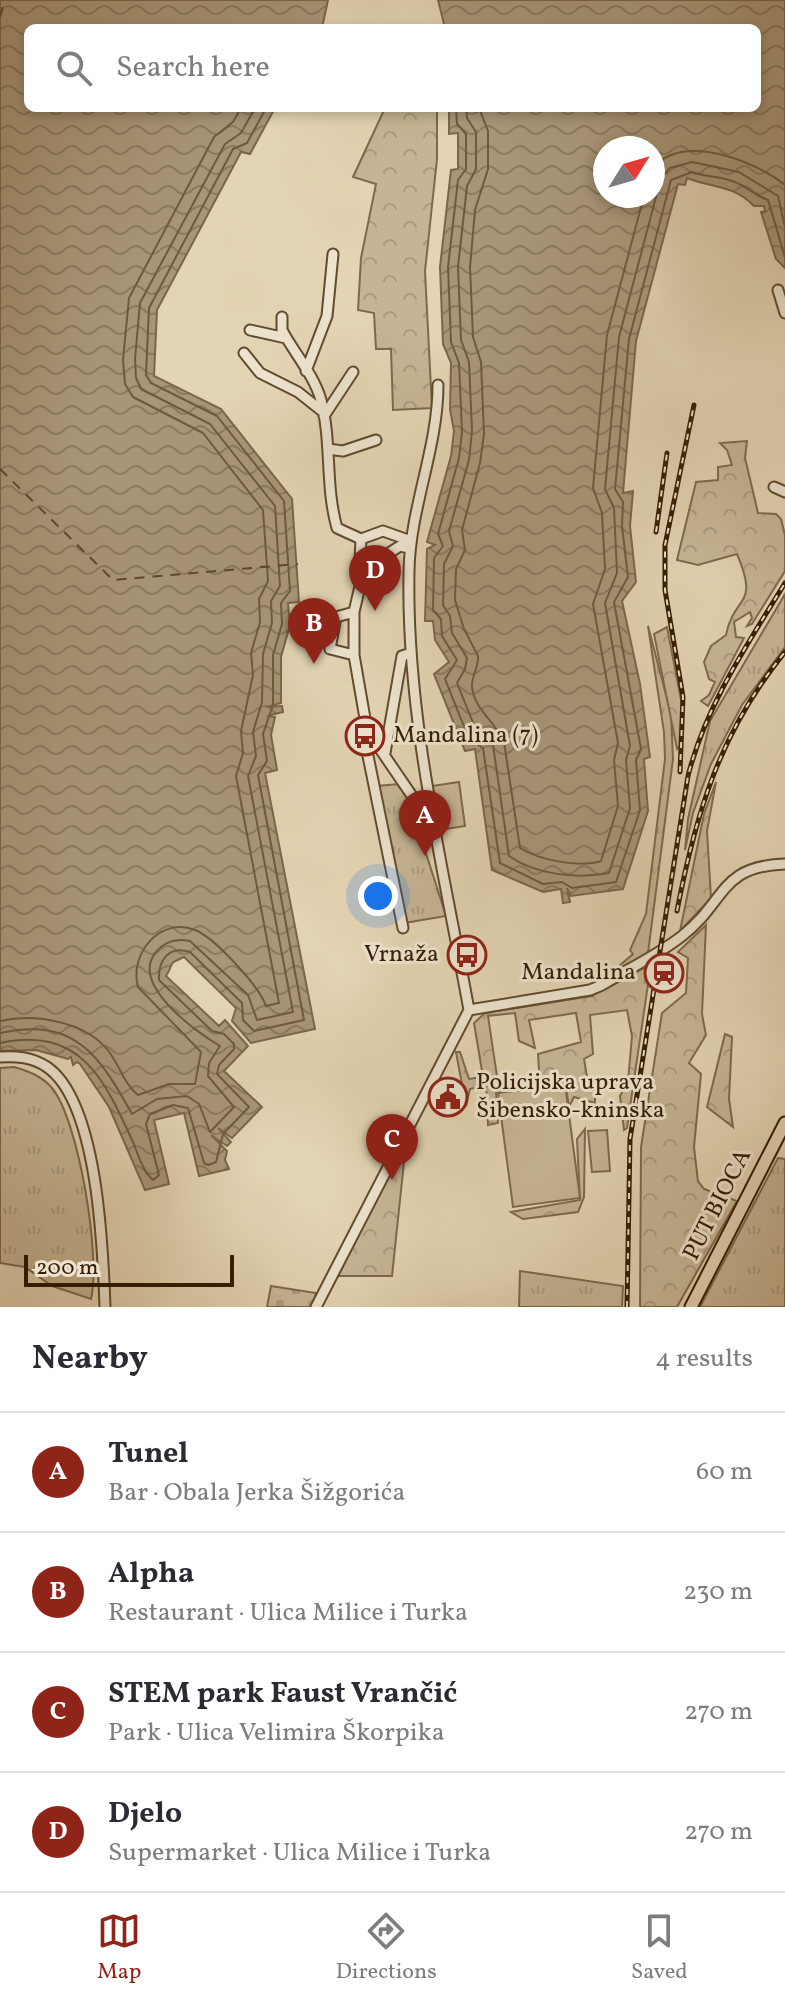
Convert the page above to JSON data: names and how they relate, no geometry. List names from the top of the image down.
{
  "streets": {
    "main road": ["PUT BIOCA"]
  },
  "places": {
    "bus stop": ["Mandalina (7)", "Vrnaža"],
    "station": ["Mandalina"],
    "public building": ["Policijska uprava Šibensko-kninska"]
  },
  "scale_bar": "200 m",
  "north": "top right",
  "page": {
    "search": "Search here",
    "pins": [
      "D",
      "B",
      "A",
      "C"
    ],
    "scale": "200 m",
    "heading": ["Nearby", "4 results"],
    "list": [
      {
        "mark": "A",
        "name": "Tunel",
        "note": "Bar · Obala Jerka Šižgorića",
        "value": "60 m"
      },
      {
        "mark": "B",
        "name": "Alpha",
        "note": "Restaurant · Ulica Milice i Turka",
        "value": "230 m"
      },
      {
        "mark": "C",
        "name": "STEM park Faust Vrančić",
        "note": "Park · Ulica Velimira Škorpika",
        "value": "270 m"
      },
      {
        "mark": "D",
        "name": "Djelo",
        "note": "Supermarket · Ulica Milice i Turka",
        "value": "270 m"
      }
    ],
    "nav": ["Map", "Directions", "Saved"]
  }
}
